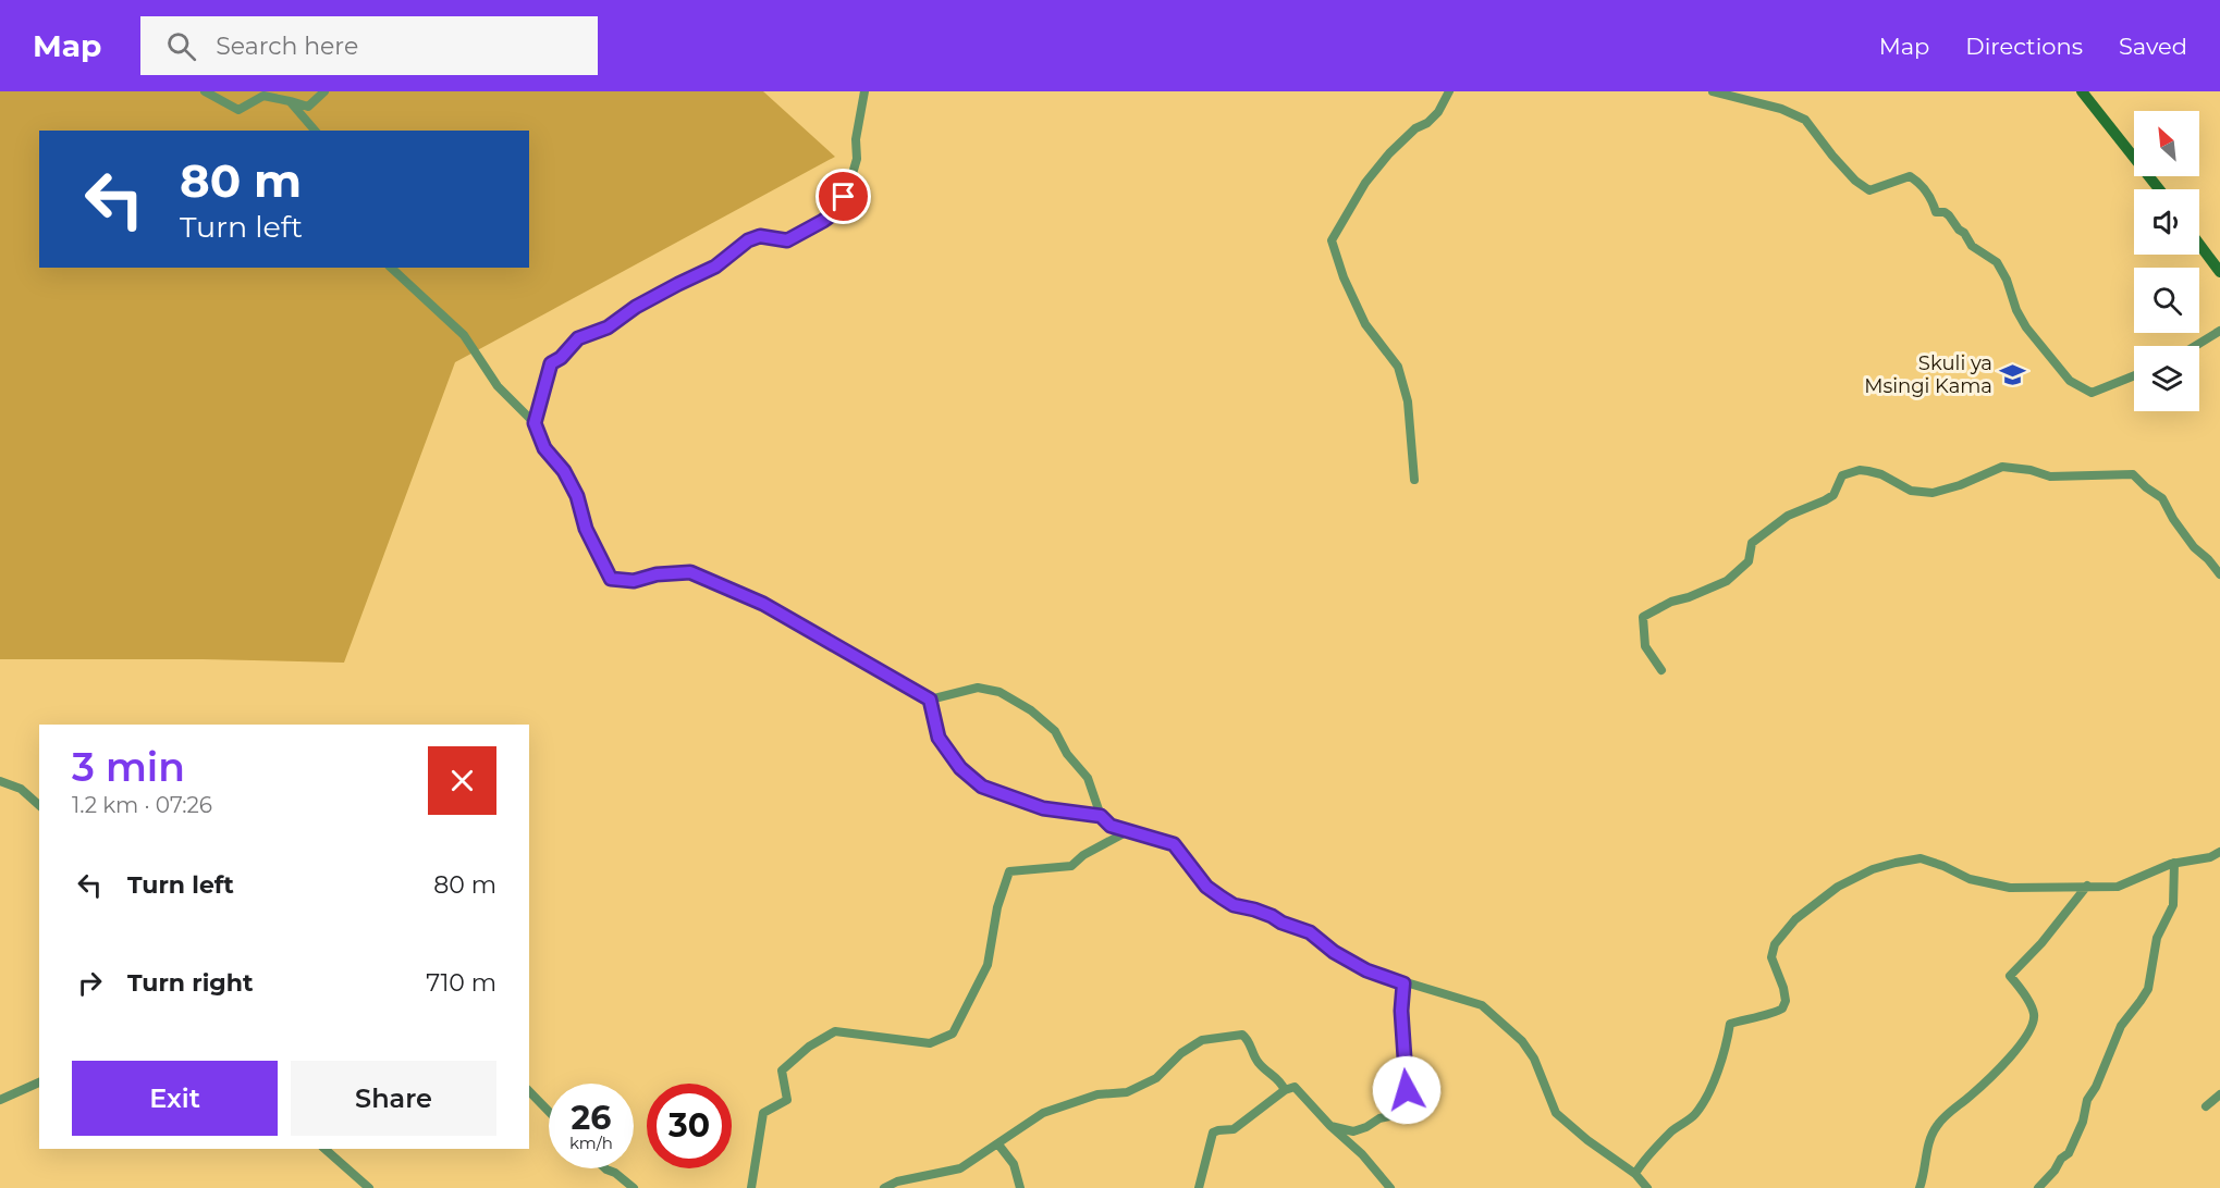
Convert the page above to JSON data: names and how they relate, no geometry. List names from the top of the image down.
{
  "places": {
    "school or university": ["Skuli ya Msingi Kama"]
  },
  "north": "top left",
  "page": {
    "header": "Map",
    "search": "Search here",
    "nav": ["Map", "Directions", "Saved"],
    "turn": ["80 m", "Turn left"],
    "heading": ["3 min", "1.2 km · 07:26"],
    "list": [
      {
        "name": "Turn left",
        "value": "80 m"
      },
      {
        "name": "Turn right",
        "value": "710 m"
      }
    ],
    "buttons": ["Exit", "Share"],
    "speed": "26 km/h",
    "limit": "30"
  }
}
